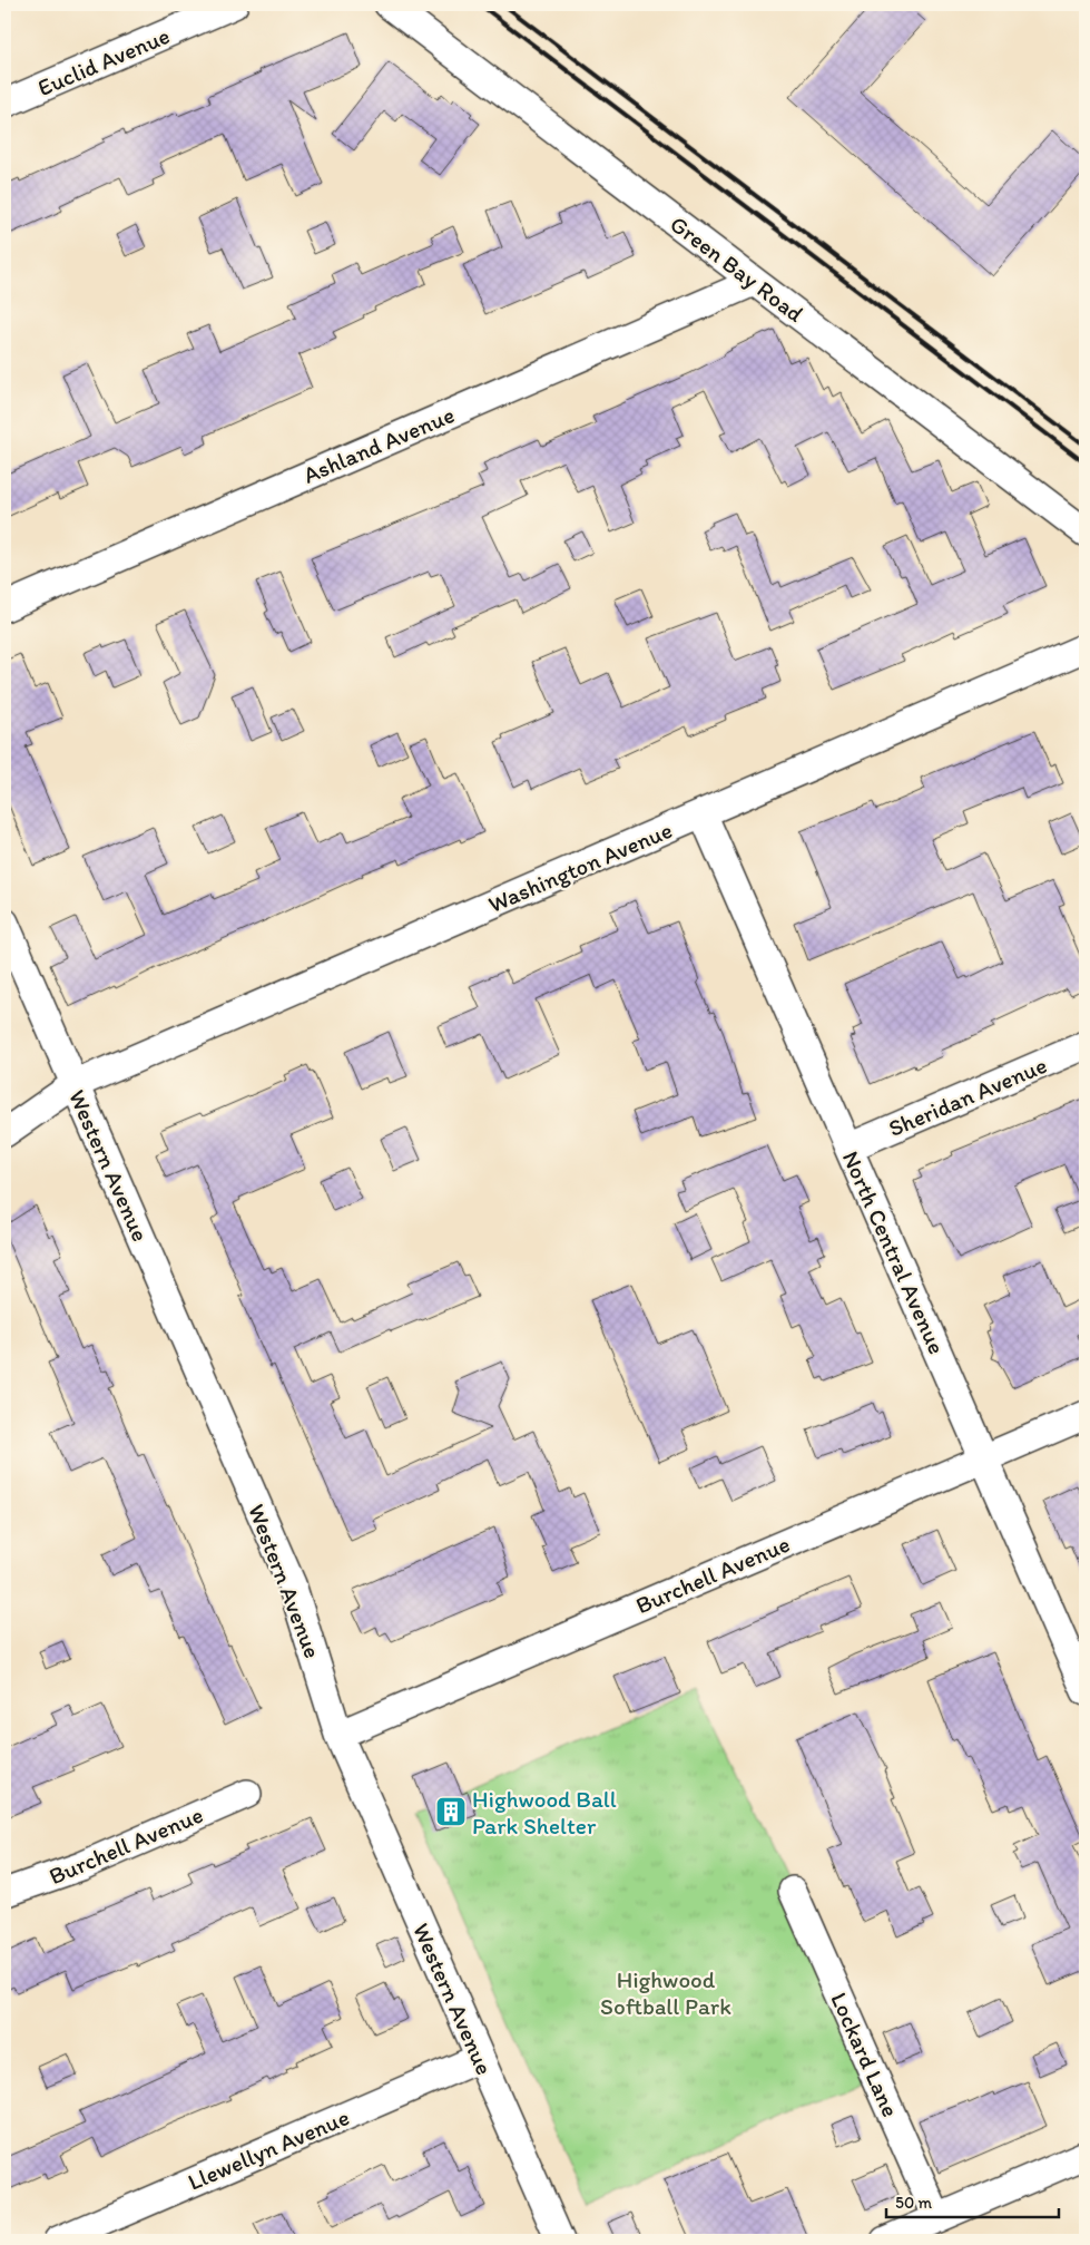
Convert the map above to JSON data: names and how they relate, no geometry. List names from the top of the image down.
{
  "streets": {
    "street": [
      "Euclid Avenue",
      "Green Bay Road",
      "Ashland Avenue",
      "Washington Avenue",
      "Sheridan Avenue",
      "Western Avenue",
      "North Central Avenue",
      "Burchell Avenue",
      "Lockard Lane",
      "Llewellyn Avenue"
    ]
  },
  "crossings": [
    ["Green Bay Road", "Ashland Avenue"],
    ["Washington Avenue", "Western Avenue"],
    ["Washington Avenue", "North Central Avenue"],
    ["Sheridan Avenue", "North Central Avenue"],
    ["Western Avenue", "Burchell Avenue"],
    ["Western Avenue", "Llewellyn Avenue"],
    ["North Central Avenue", "Burchell Avenue"]
  ],
  "parks": ["Highwood Softball Park"],
  "places": {
    "building": ["Highwood Ball Park Shelter"]
  },
  "scale_bar": "50 m"
}
